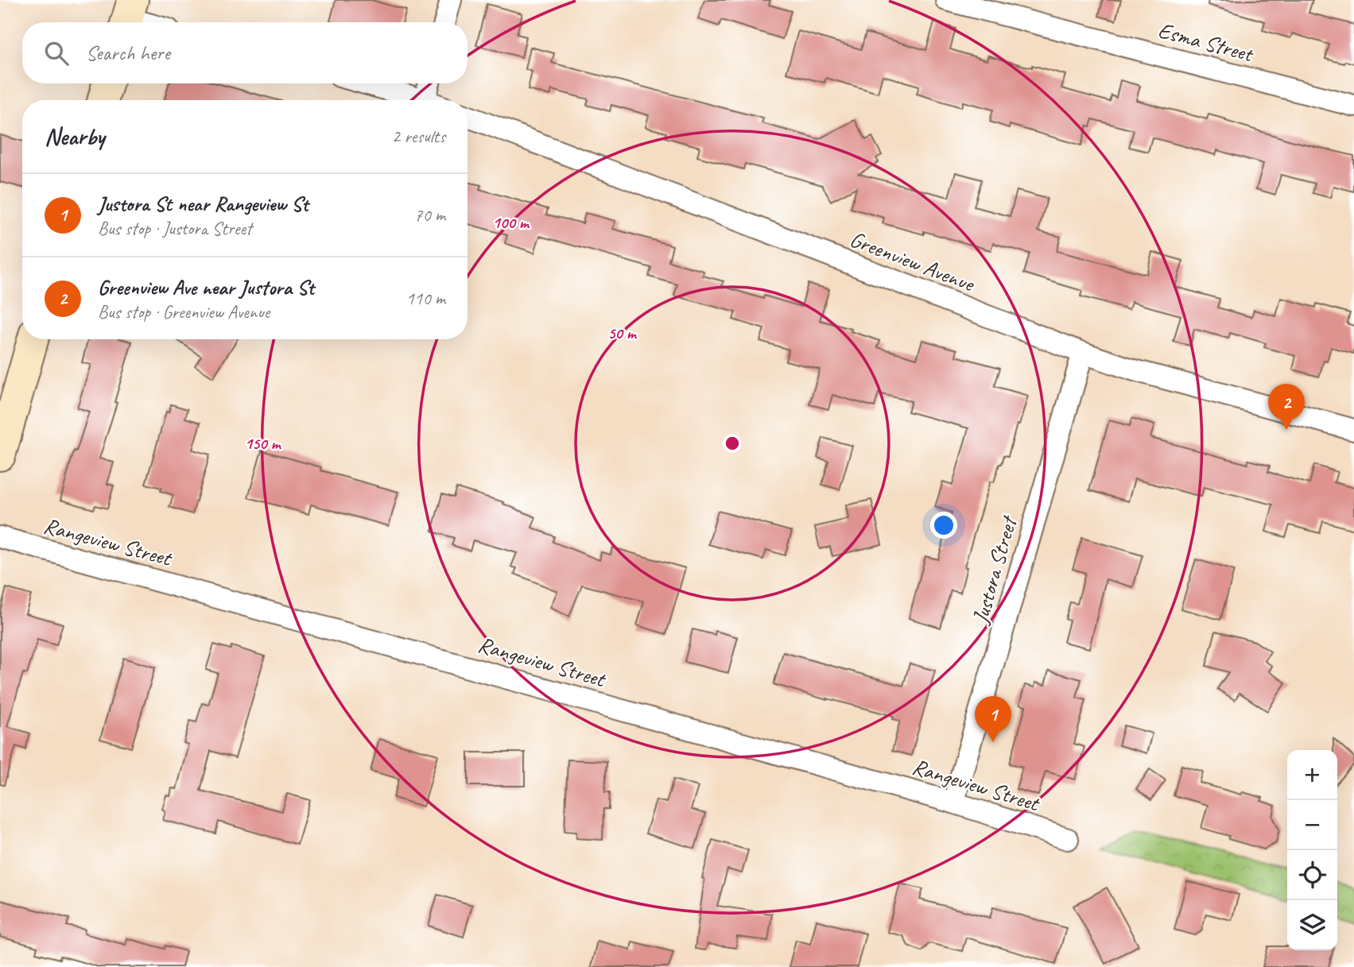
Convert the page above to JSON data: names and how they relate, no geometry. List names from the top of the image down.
{
  "streets": {
    "street": [
      "Esma Street",
      "Greenview Avenue",
      "Rangeview Street",
      "Justora Street"
    ]
  },
  "crossings": [
    ["Greenview Avenue", "Justora Street"],
    ["Rangeview Street", "Justora Street"]
  ],
  "page": {
    "search": "Search here",
    "heading": ["Nearby", "2 results"],
    "list": [
      {
        "mark": "1",
        "name": "Justora St near Rangeview St",
        "note": "Bus stop · Justora Street",
        "value": "70 m"
      },
      {
        "mark": "2",
        "name": "Greenview Ave near Justora St",
        "note": "Bus stop · Greenview Avenue",
        "value": "110 m"
      }
    ],
    "pins": ["2", "1"],
    "map_buttons": ["+", "−"]
  },
  "rings": ["100 m", "50 m", "150 m"]
}
